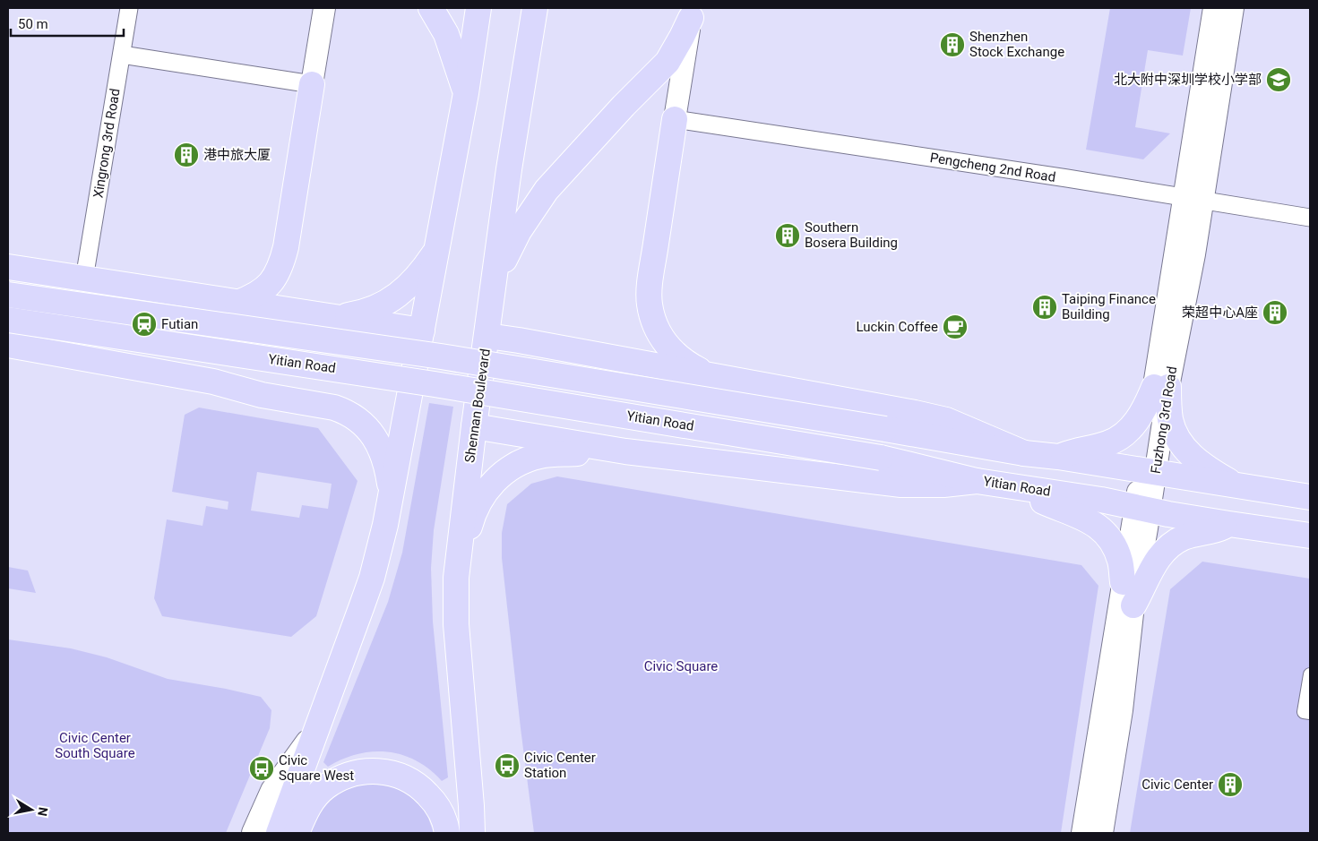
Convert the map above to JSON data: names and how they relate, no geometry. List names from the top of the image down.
{
  "streets": {
    "main road": ["Yitian Road", "Shennan Boulevard"],
    "street": ["Xingrong 3rd Road", "Pengcheng 2nd Road", "Fuzhong 3rd Road"]
  },
  "crossings": [
    ["Pengcheng 2nd Road", "Fuzhong 3rd Road"],
    ["Yitian Road", "Fuzhong 3rd Road"]
  ],
  "parks": ["Civic Square", "Civic Center South Square"],
  "places": {
    "building": [
      "Shenzhen Stock Exchange",
      "港中旅大厦",
      "Southern Bosera Building",
      "Taiping Finance Building",
      "荣超中心A座",
      "Civic Center"
    ],
    "school or university": ["北大附中深圳学校小学部"],
    "station": ["Futian"],
    "cafe": ["Luckin Coffee"],
    "bus stop": ["Civic Center Station", "Civic Square West"]
  },
  "scale_bar": "50 m",
  "north": "right"
}
